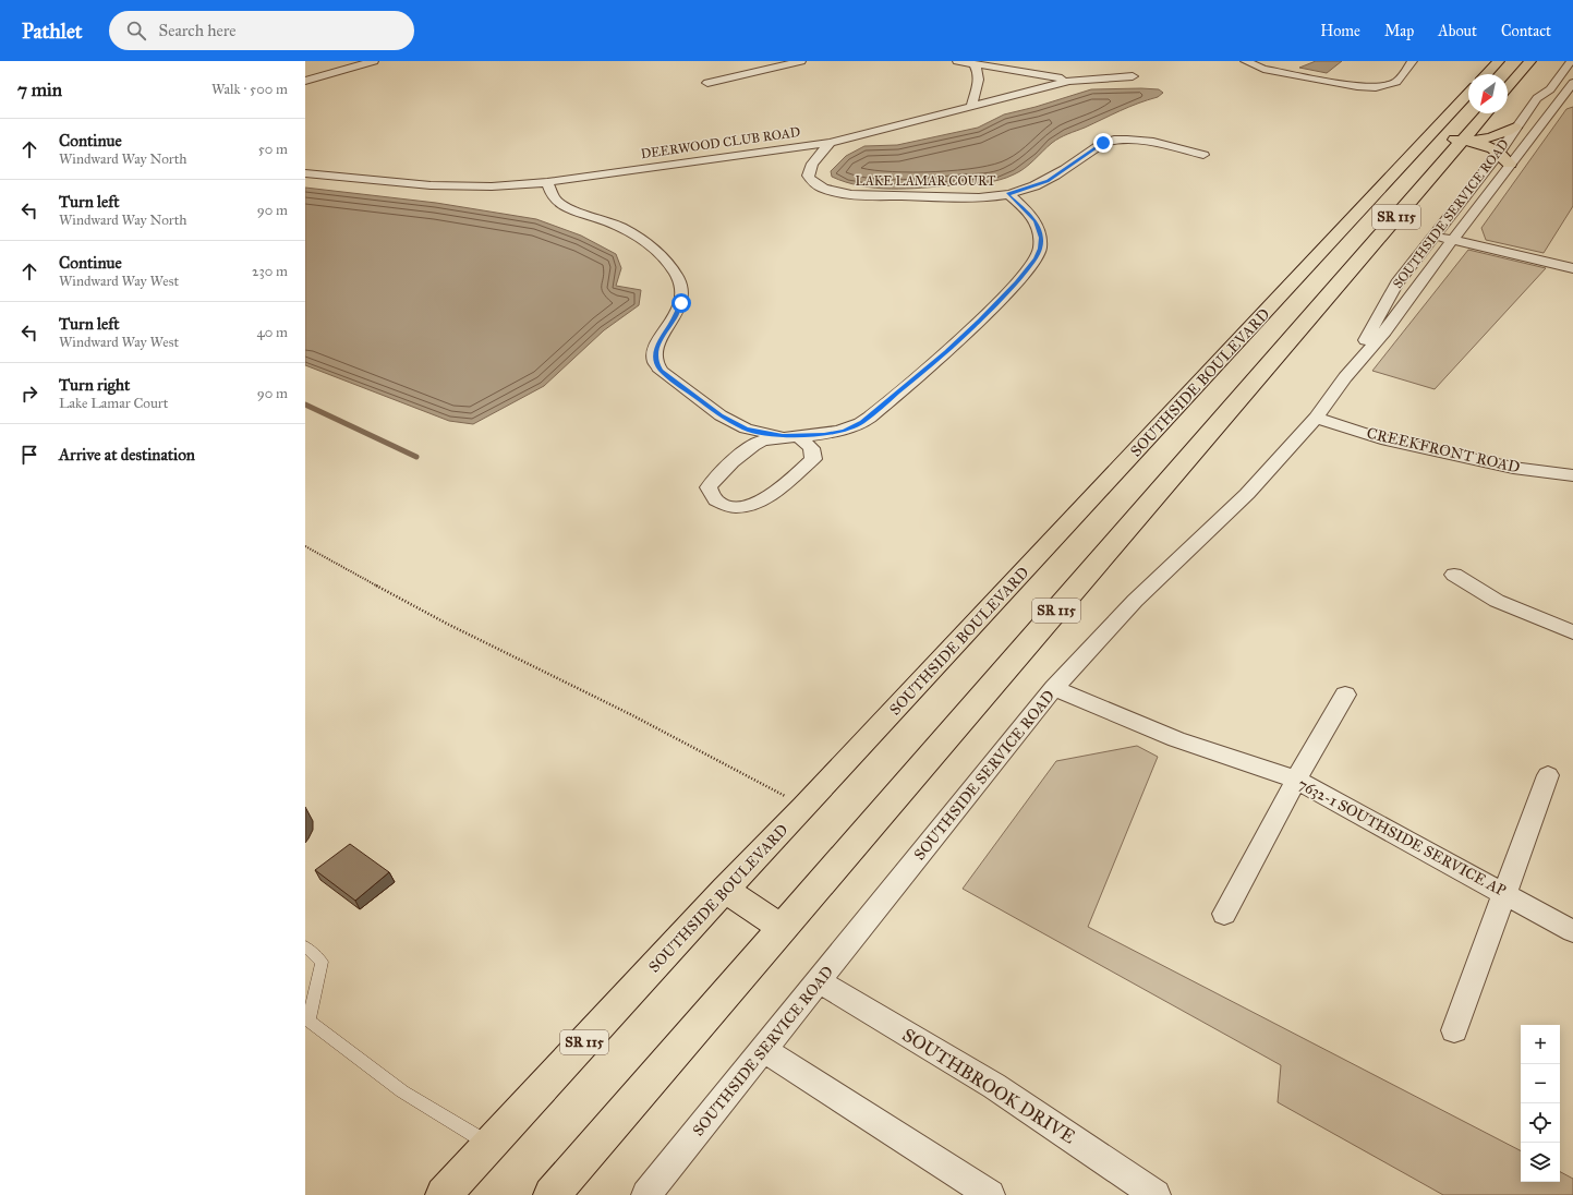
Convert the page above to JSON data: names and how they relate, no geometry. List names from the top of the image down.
{
  "streets": {
    "highway": ["SR 115", "SOUTHSIDE BOULEVARD"],
    "street": [
      "DEERWOOD CLUB ROAD",
      "LAKE LAMAR COURT",
      "SOUTHSIDE SERVICE ROAD",
      "CREEKFRONT ROAD",
      "7632-1 SOUTHSIDE SERVICE AP",
      "SOUTHBROOK DRIVE"
    ]
  },
  "crossings": [
    ["DEERWOOD CLUB ROAD", "LAKE LAMAR COURT"],
    ["SOUTHSIDE SERVICE ROAD", "CREEKFRONT ROAD"],
    ["SOUTHSIDE SERVICE ROAD", "7632-1 SOUTHSIDE SERVICE AP"],
    ["SOUTHSIDE SERVICE ROAD", "SOUTHBROOK DRIVE"]
  ],
  "north": "bottom left",
  "page": {
    "header": "Pathlet",
    "search": "Search here",
    "nav": [
      "Home",
      "Map",
      "About",
      "Contact"
    ],
    "heading": ["7 min", "Walk · 500 m"],
    "list": [
      ["Continue", "Windward Way North", "50 m"],
      ["Turn left", "Windward Way North", "90 m"],
      ["Continue", "Windward Way West", "230 m"],
      ["Turn left", "Windward Way West", "40 m"],
      ["Turn right", "Lake Lamar Court", "90 m"],
      "Arrive at destination"
    ],
    "map_buttons": ["+", "−"]
  }
}
